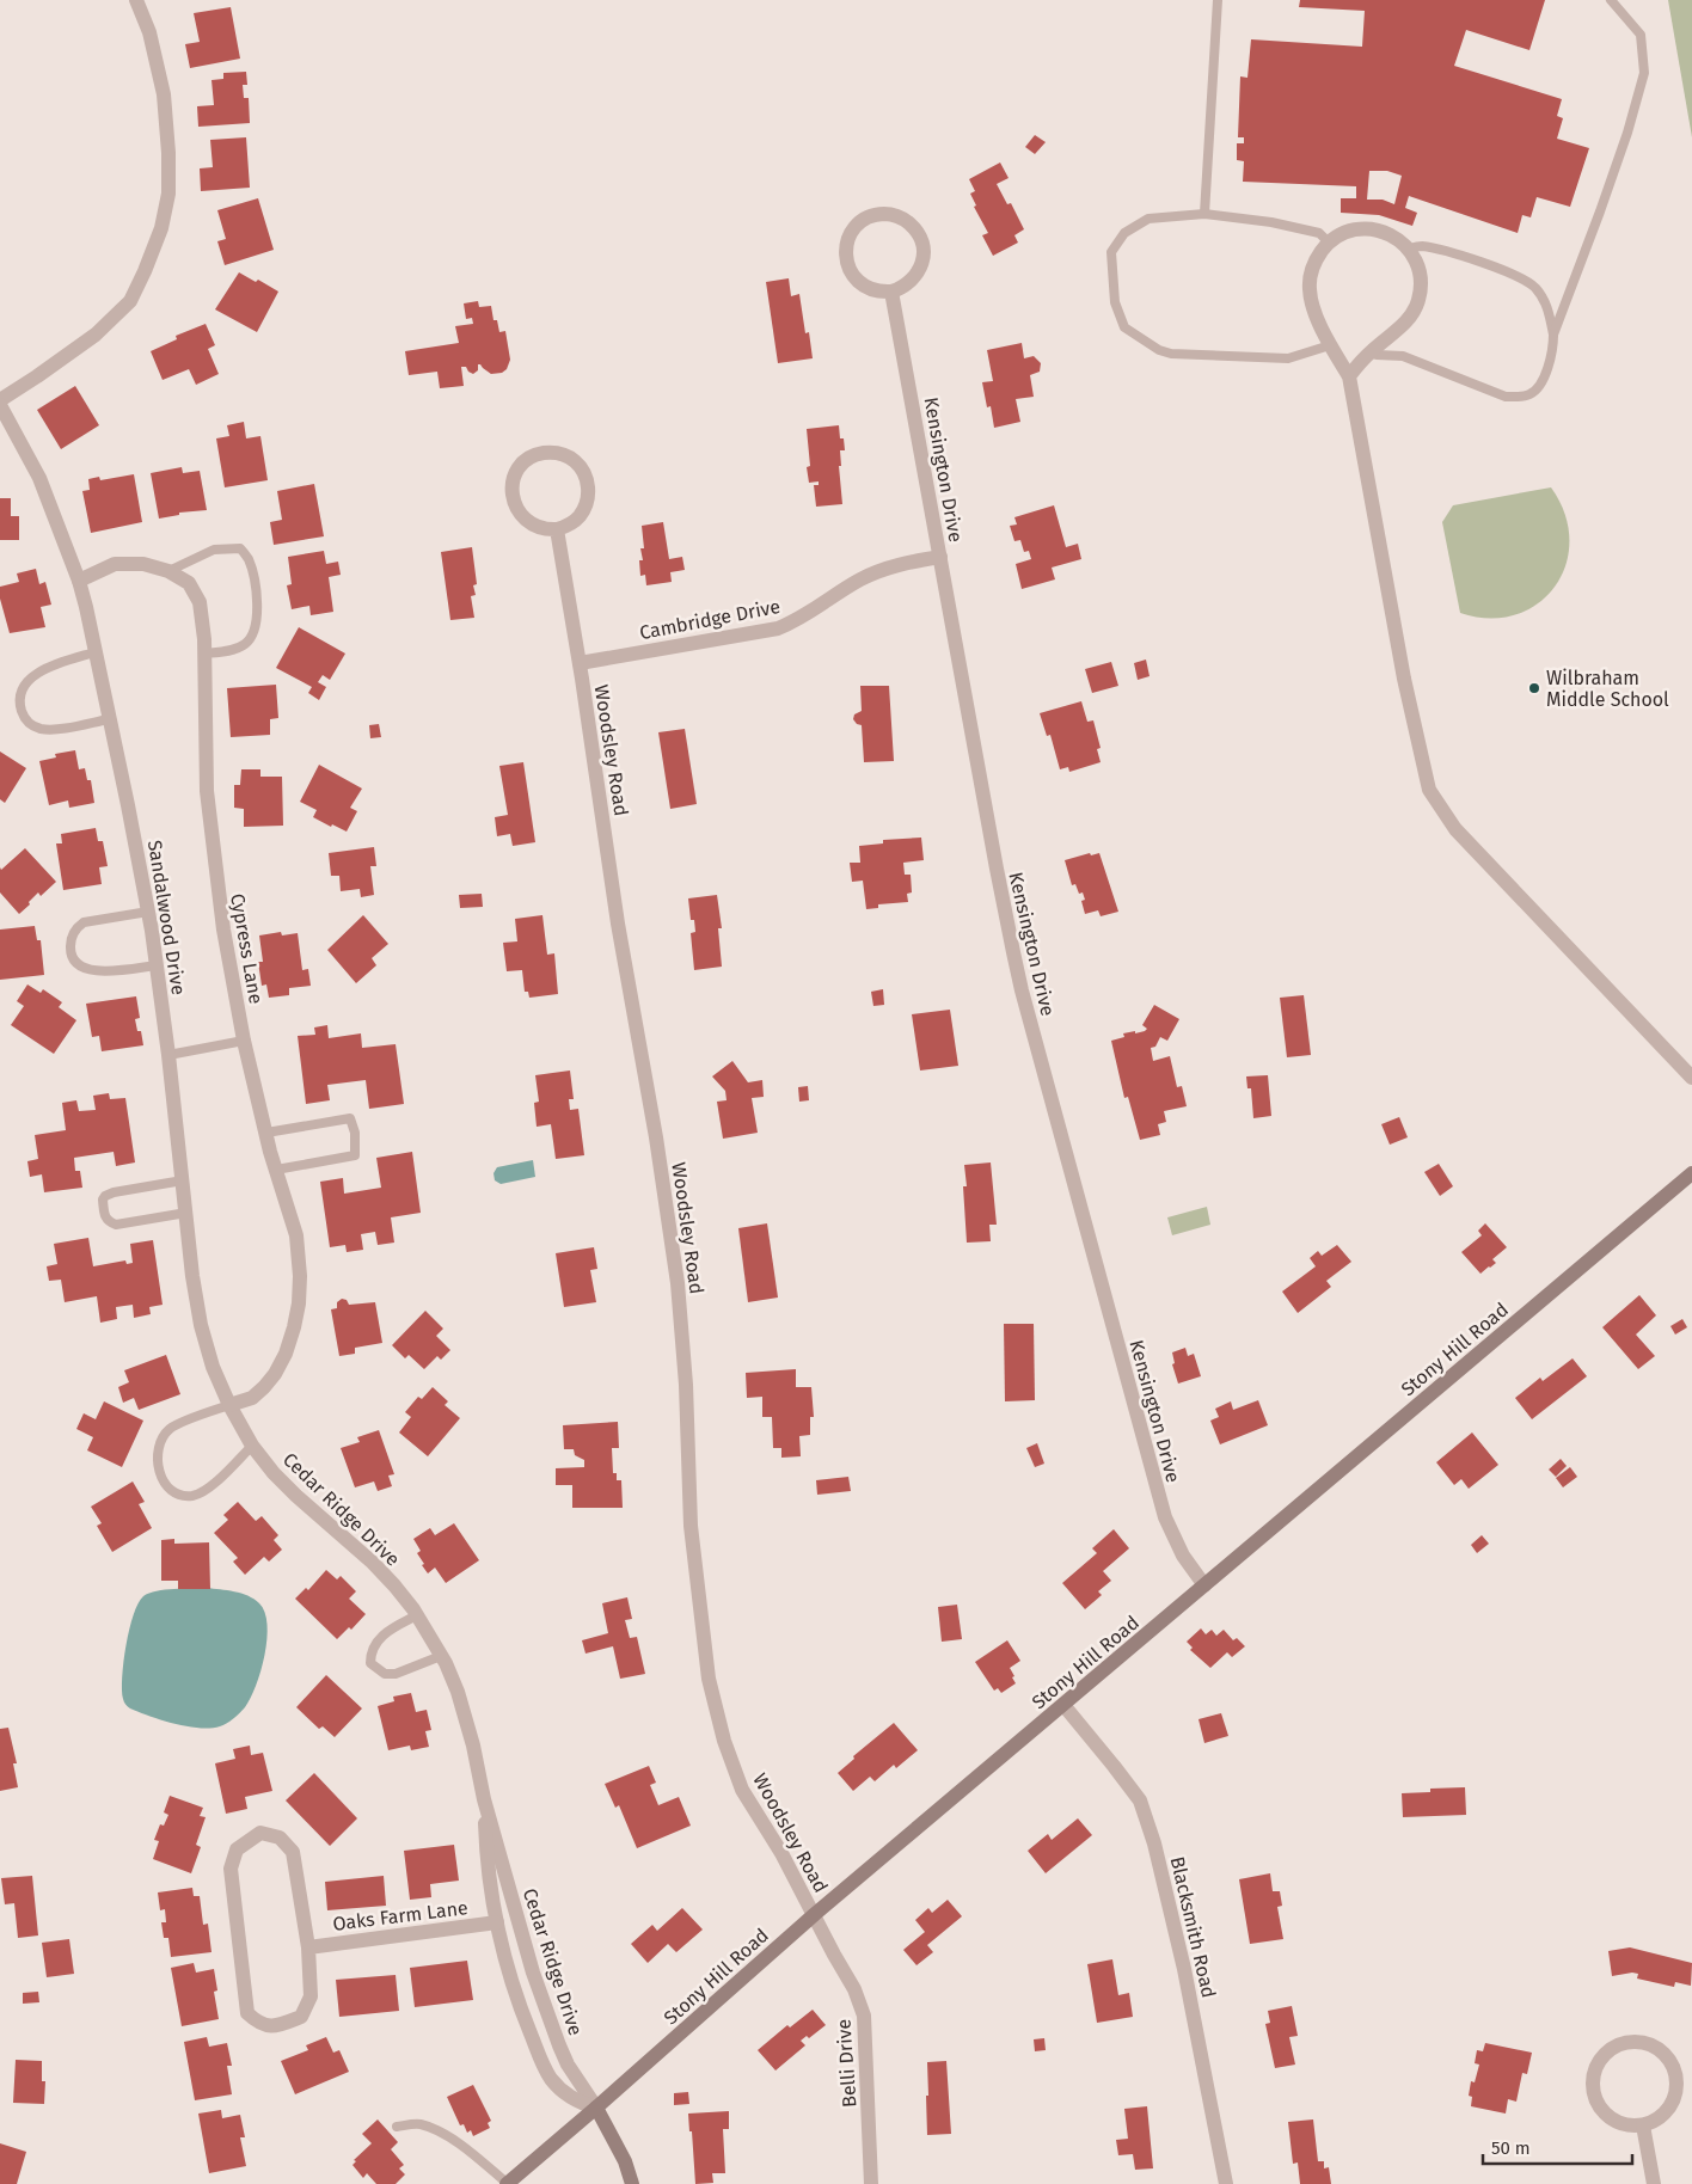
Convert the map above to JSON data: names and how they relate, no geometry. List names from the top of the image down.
{
  "streets": {
    "main road": ["Stony Hill Road"],
    "street": [
      "Kensington Drive",
      "Cambridge Drive",
      "Woodsley Road",
      "Sandalwood Drive",
      "Cypress Lane",
      "Cedar Ridge Drive",
      "Oaks Farm Lane",
      "Blacksmith Road",
      "Belli Drive"
    ]
  },
  "crossings": [
    ["Kensington Drive", "Cambridge Drive"],
    ["Kensington Drive", "Stony Hill Road"],
    ["Cambridge Drive", "Woodsley Road"],
    ["Woodsley Road", "Stony Hill Road"],
    ["Woodsley Road", "Belli Drive"],
    ["Sandalwood Drive", "Cypress Lane"],
    ["Sandalwood Drive", "Cedar Ridge Drive"],
    ["Cypress Lane", "Cedar Ridge Drive"],
    ["Stony Hill Road", "Cedar Ridge Drive"],
    ["Stony Hill Road", "Blacksmith Road"],
    ["Stony Hill Road", "Belli Drive"],
    ["Cedar Ridge Drive", "Oaks Farm Lane"]
  ],
  "places": ["Wilbraham Middle School"],
  "scale_bar": "50 m"
}
